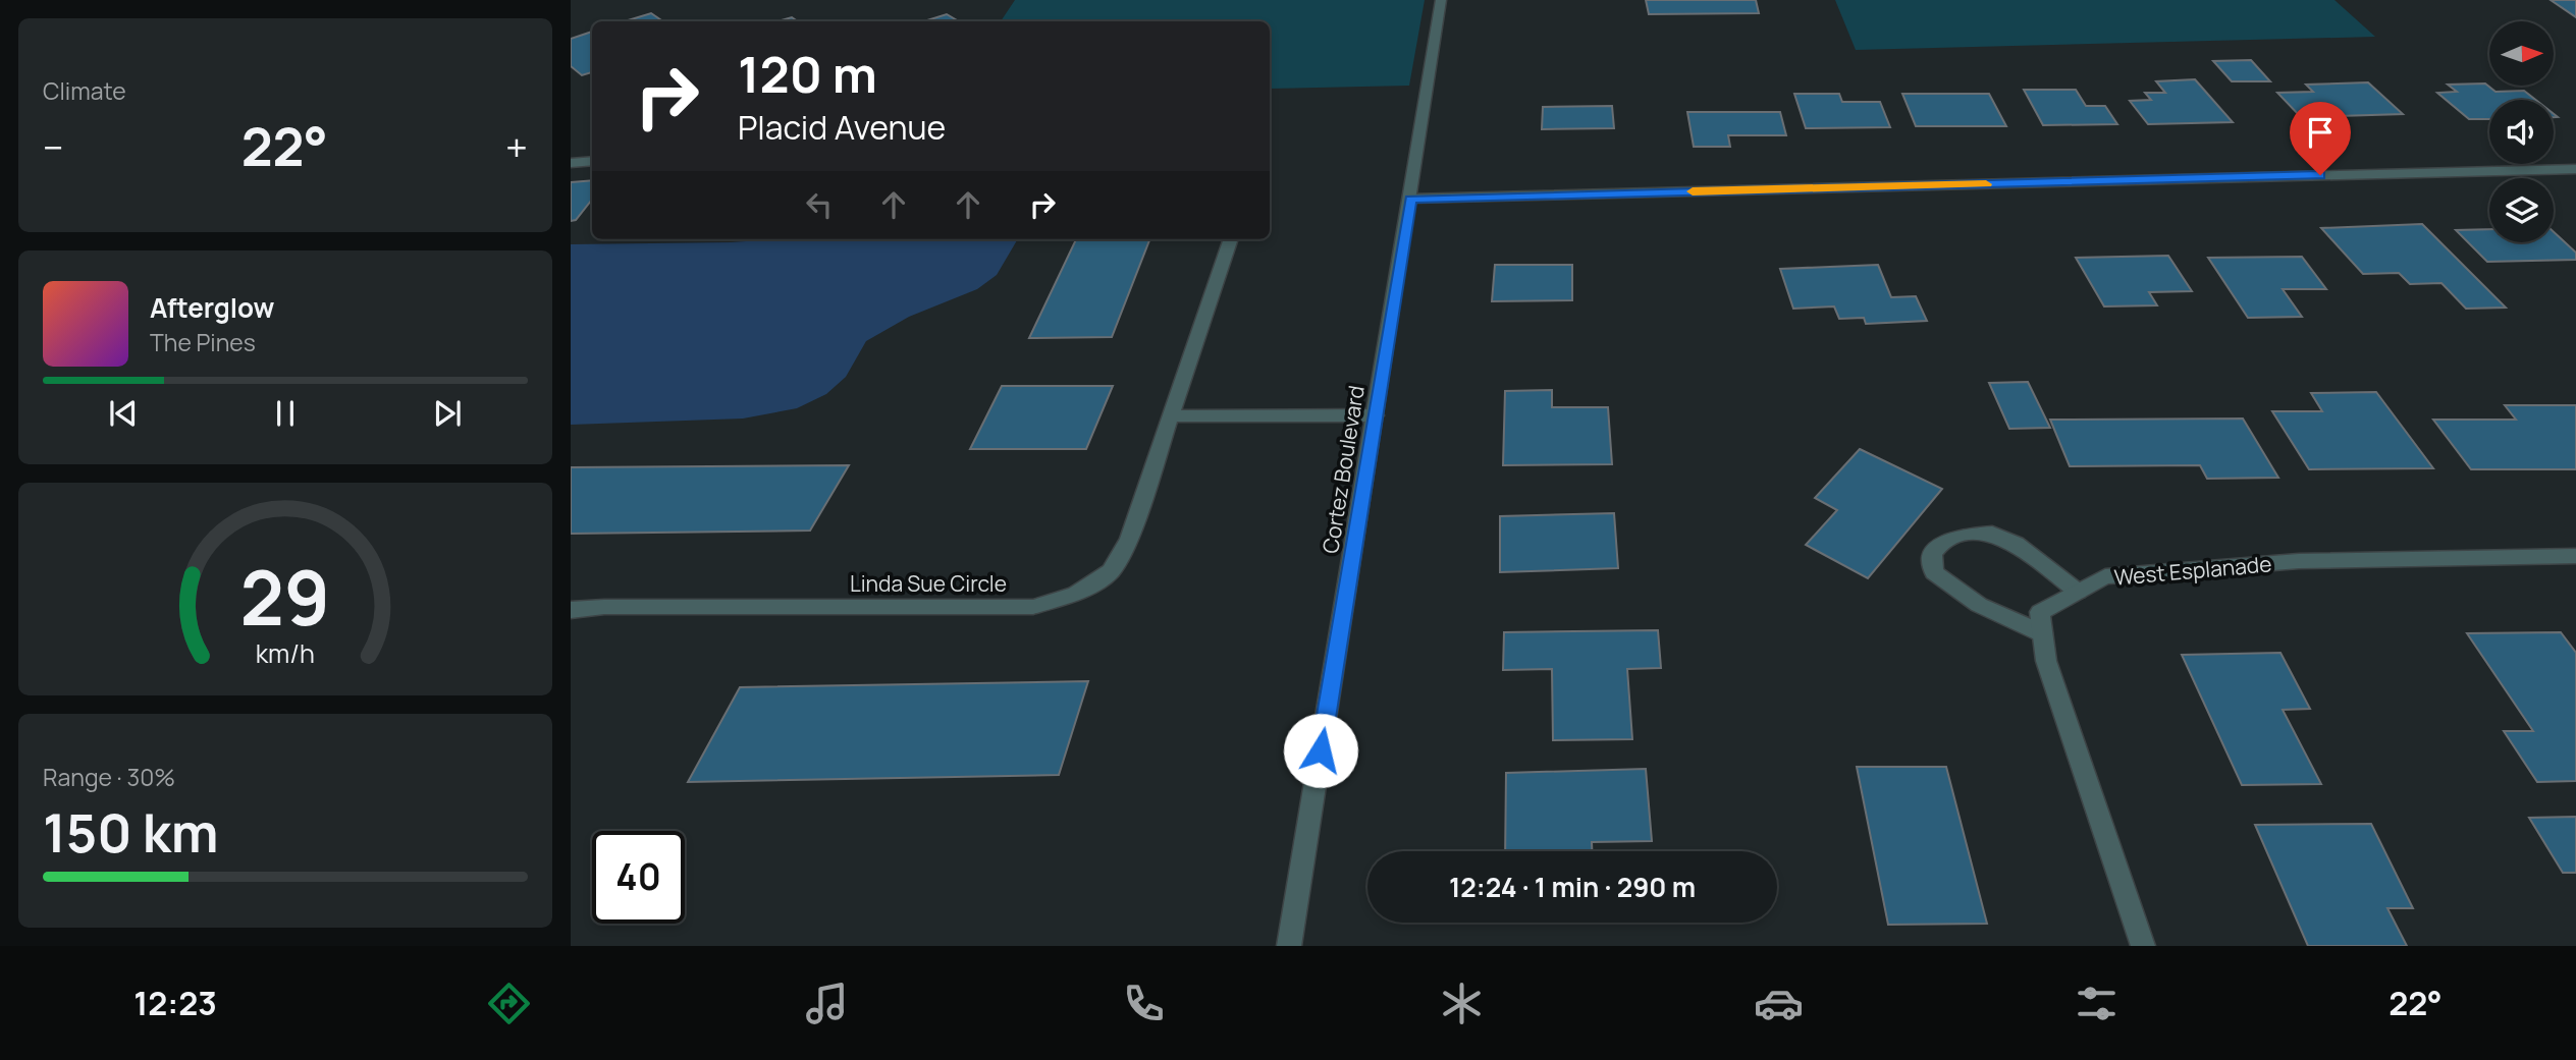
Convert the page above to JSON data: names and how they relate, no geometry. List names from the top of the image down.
{
  "streets": {
    "street": ["Cortez Boulevard", "West Esplanade", "Linda Sue Circle"]
  },
  "north": "right",
  "page": {
    "tile": [
      "Climate",
      ["Range · 30%", "150 km"]
    ],
    "turn": ["120 m", "Placid Avenue"],
    "heat": ["−", "22°", "+"],
    "song": ["Afterglow", "The Pines"],
    "limit": "40",
    "trip": "12:24 · 1 min · 290 m",
    "tabs": ["12:23", "22°"],
    "gauge": ["29", "km/h"]
  }
}
